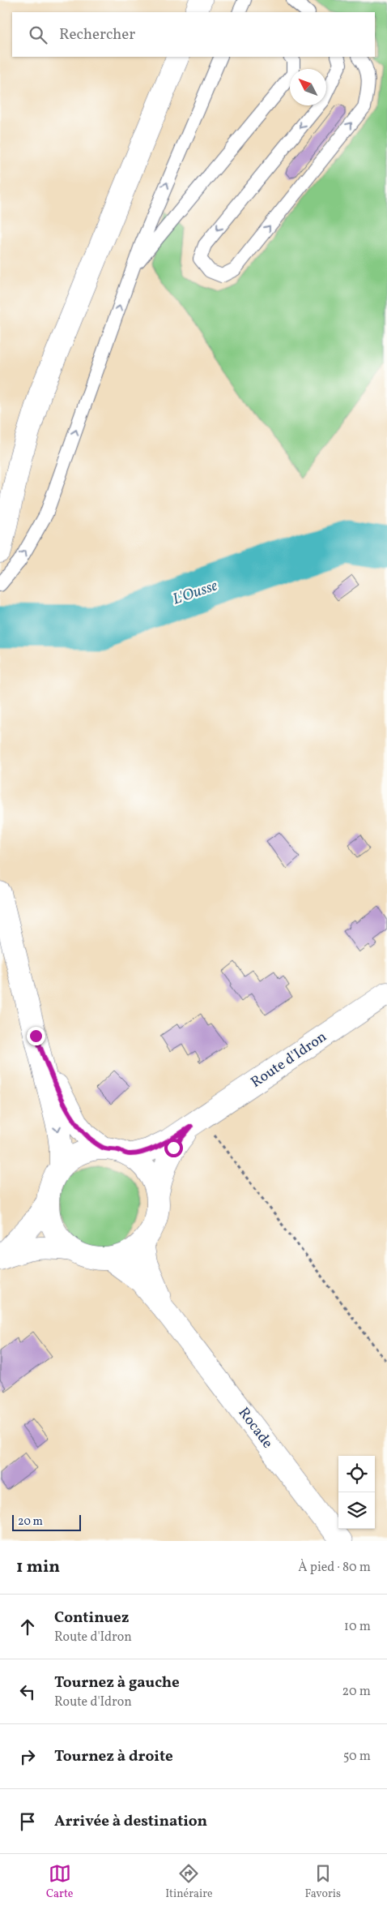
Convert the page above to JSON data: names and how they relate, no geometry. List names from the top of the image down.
{
  "streets": {
    "main road": ["Route d'Idron", "Rocade"]
  },
  "water": ["L'Ousse"],
  "scale_bar": "20 m",
  "north": "top left",
  "page": {
    "search": "Rechercher",
    "scale": "20 m",
    "heading": ["1 min", "À pied · 80 m"],
    "list": [
      ["Continuez", "Route d'Idron", "10 m"],
      ["Tournez à gauche", "Route d'Idron", "20 m"],
      ["Tournez à droite", "50 m"],
      "Arrivée à destination"
    ],
    "nav": ["Carte", "Itinéraire", "Favoris"]
  }
}
